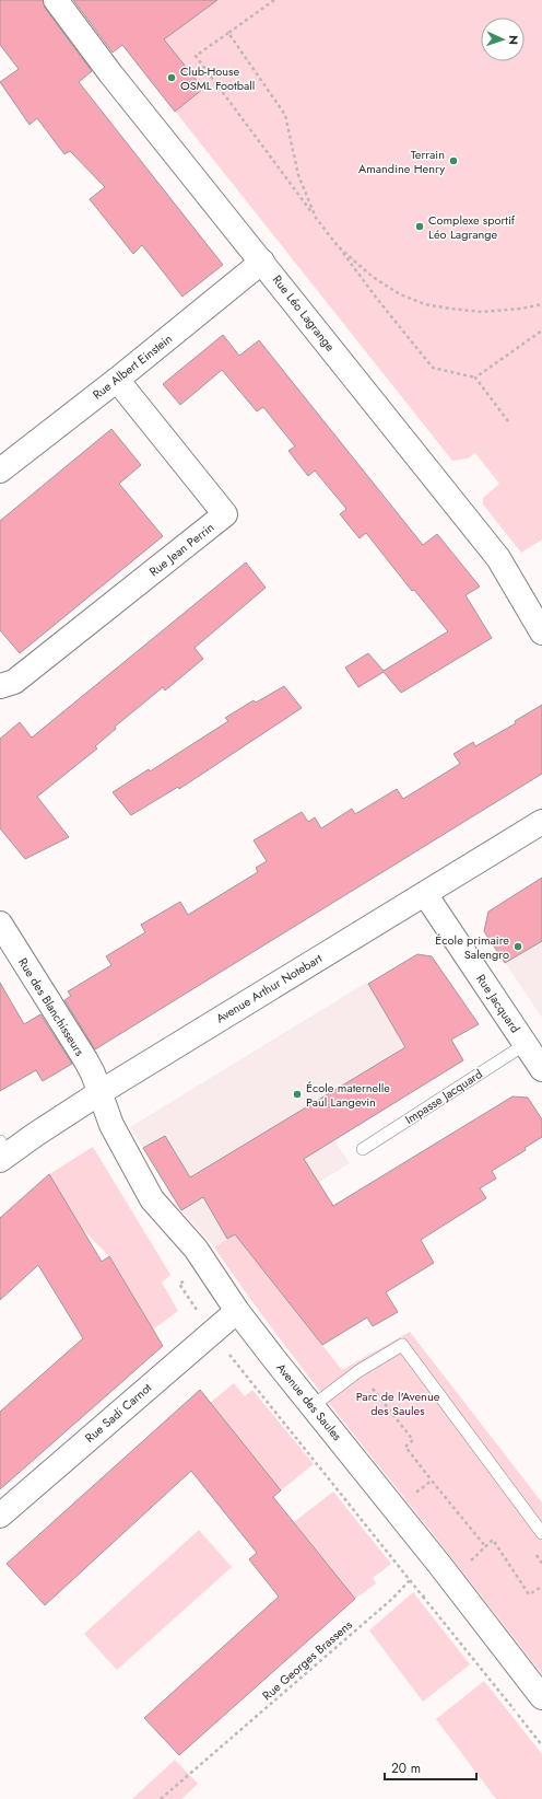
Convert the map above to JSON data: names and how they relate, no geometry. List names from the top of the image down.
{
  "streets": {
    "street": [
      "Rue Léo Lagrange",
      "Rue Albert Einstein",
      "Rue Jean Perrin",
      "Avenue Arthur Notebart",
      "Rue Jacquard",
      "Rue des Blanchisseurs",
      "Avenue des Saules",
      "Rue Sadi Carnot"
    ],
    "lane": ["Impasse Jacquard"],
    "path": ["Rue Georges Brassens"]
  },
  "crossings": [
    ["Rue Léo Lagrange", "Rue Albert Einstein"],
    ["Rue Albert Einstein", "Rue Jean Perrin"],
    ["Avenue Arthur Notebart", "Rue Jacquard"],
    ["Avenue Arthur Notebart", "Rue des Blanchisseurs"],
    ["Avenue Arthur Notebart", "Avenue des Saules"],
    ["Rue Jacquard", "Impasse Jacquard"],
    ["Rue des Blanchisseurs", "Avenue des Saules"],
    ["Avenue des Saules", "Rue Sadi Carnot"],
    ["Avenue des Saules", "Rue Georges Brassens"]
  ],
  "parks": ["Parc de l'Avenue des Saules"],
  "places": [
    "Club-House OSML Football",
    "Terrain Amandine Henry",
    "Complexe sportif Léo Lagrange",
    "École primaire Salengro",
    "École maternelle Paul Langevin"
  ],
  "scale_bar": "20 m",
  "north": "right"
}
